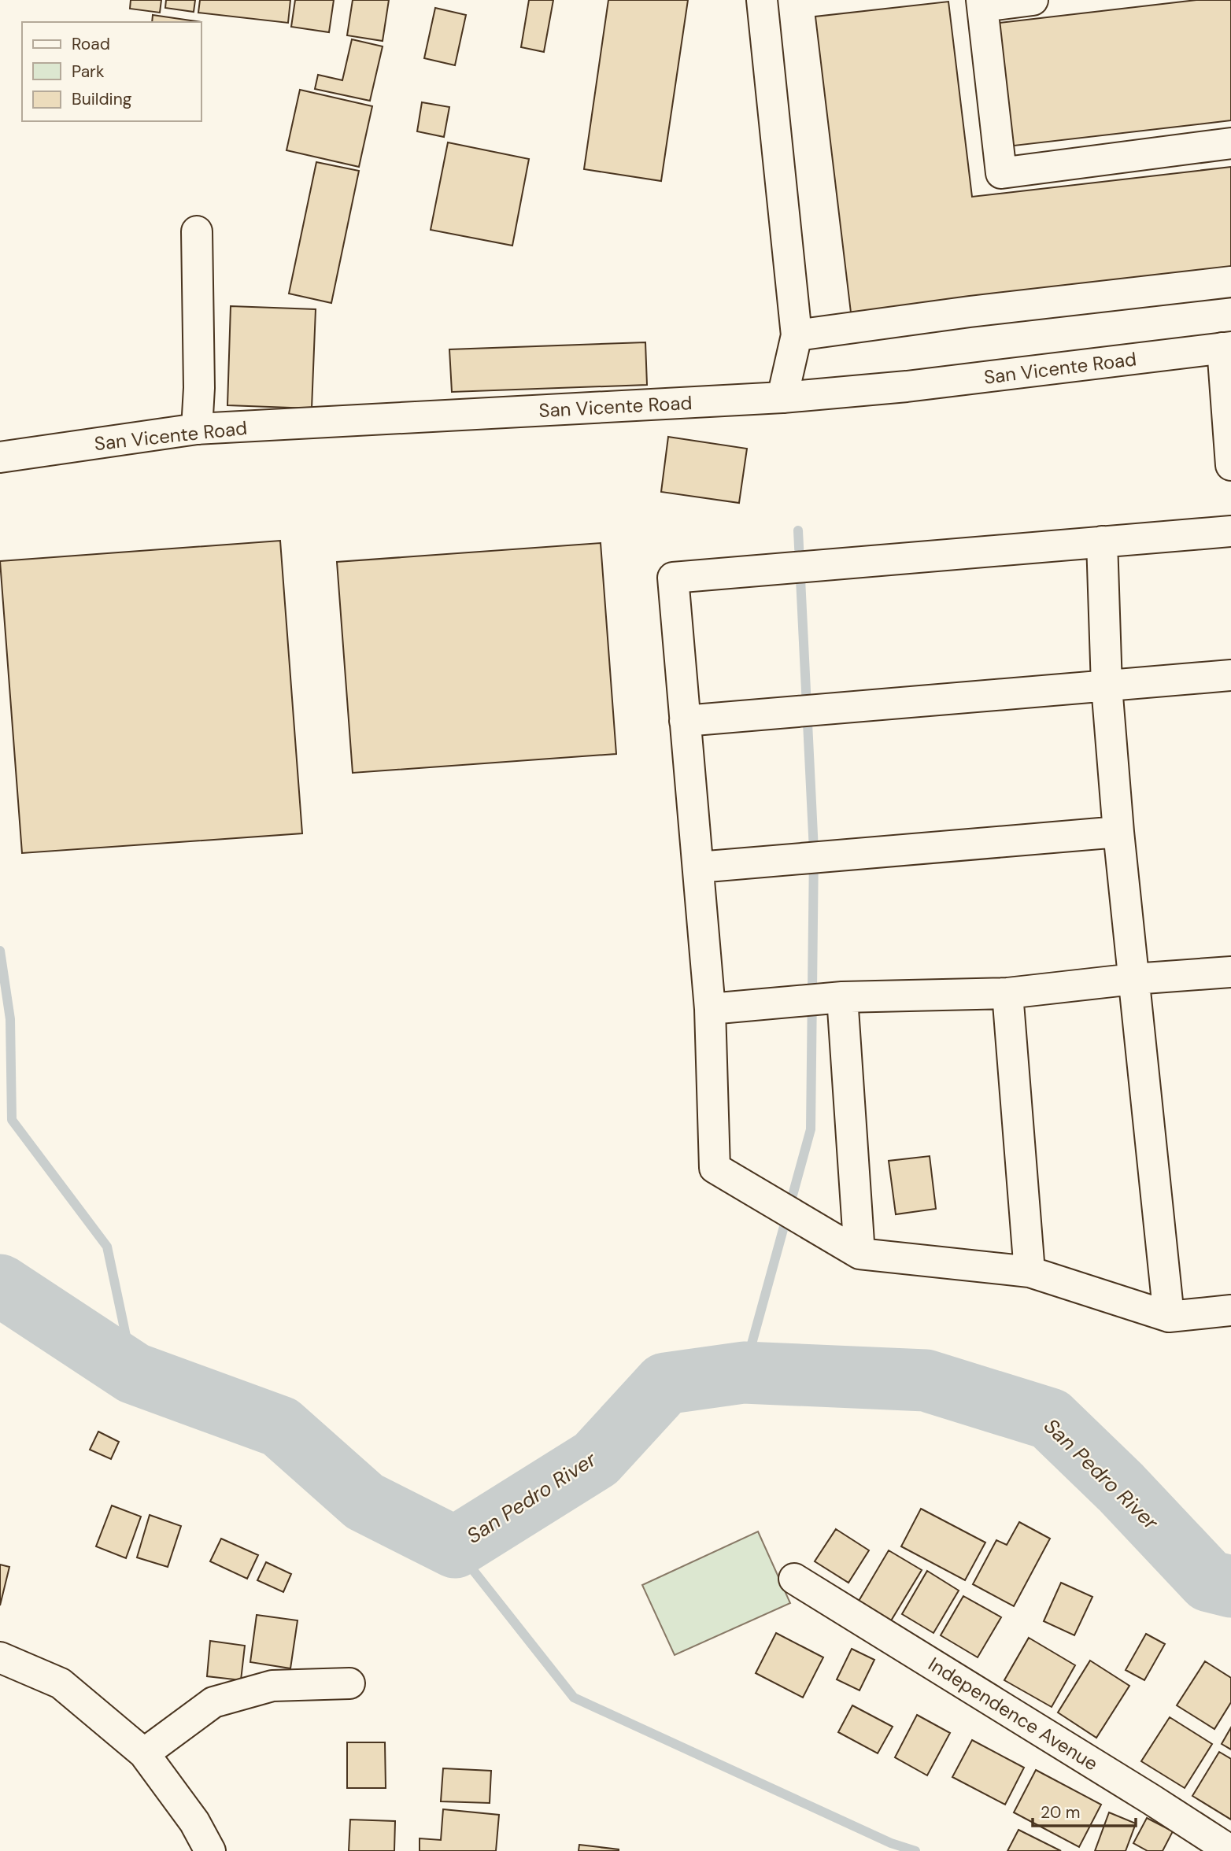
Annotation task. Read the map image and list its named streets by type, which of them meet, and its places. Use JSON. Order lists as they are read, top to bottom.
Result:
{
  "streets": {
    "street": ["San Vicente Road", "Independence Avenue"]
  },
  "water": ["San Pedro River"],
  "legend": ["Road", "Park", "Building"],
  "scale_bar": "20 m"
}
